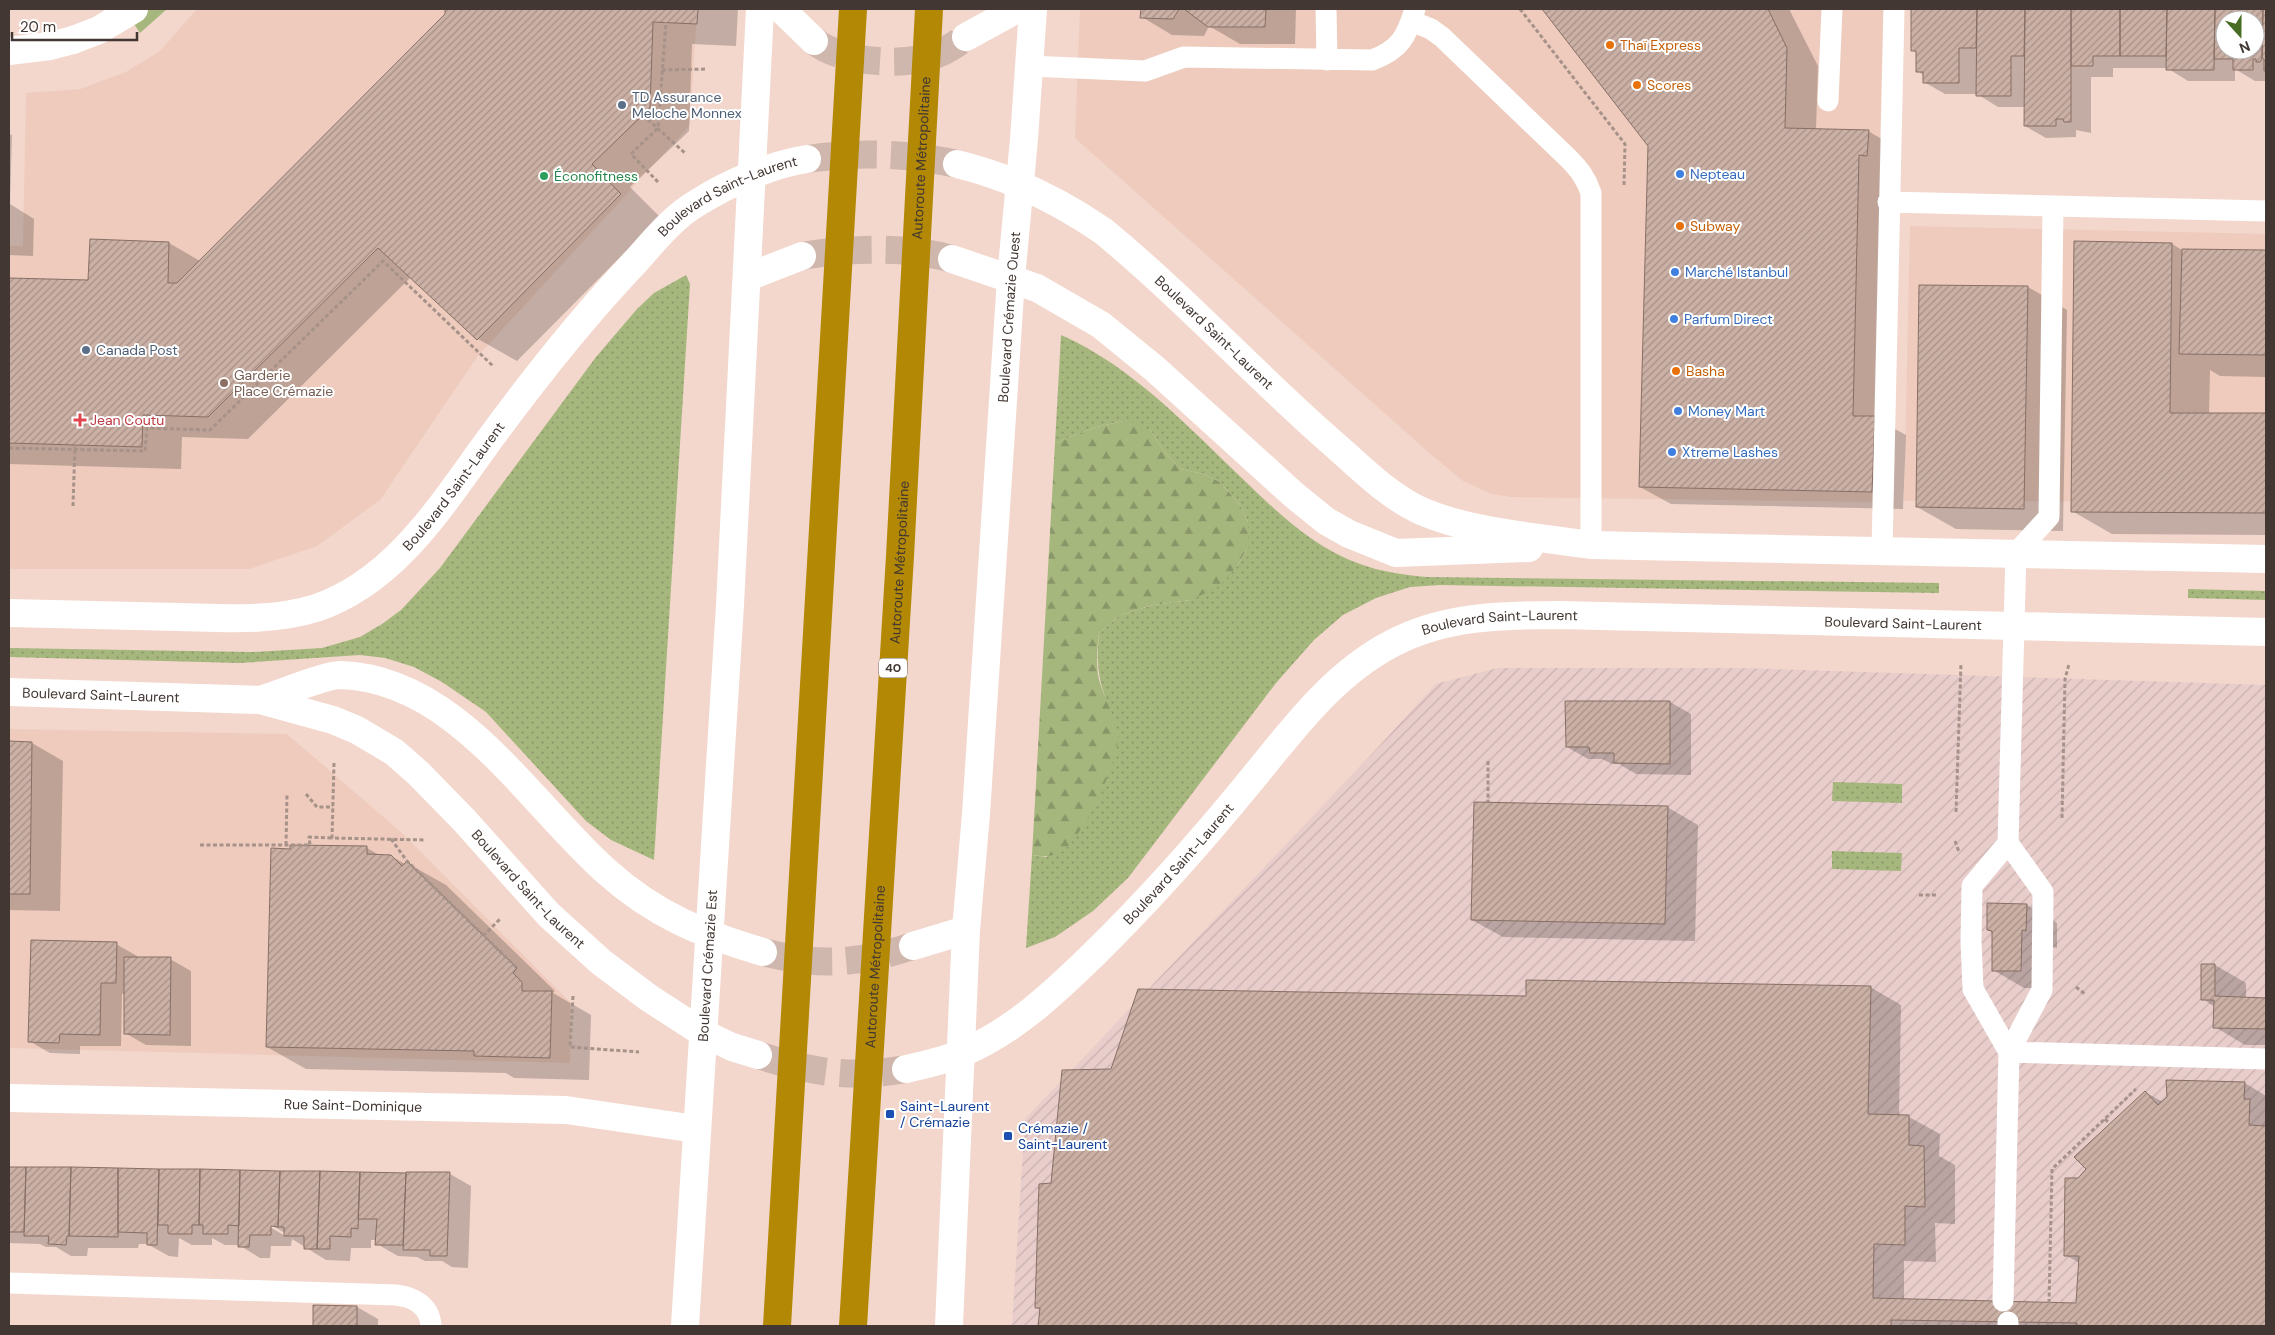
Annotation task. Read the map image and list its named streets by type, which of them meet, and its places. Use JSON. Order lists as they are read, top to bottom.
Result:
{
  "streets": {
    "highway": ["Autoroute Métropolitaine", "40"],
    "main road": [
      "Boulevard Saint-Laurent",
      "Boulevard Crémazie Ouest",
      "Boulevard Crémazie Est",
      "Rue Saint-Dominique"
    ]
  },
  "crossings": [
    ["Boulevard Saint-Laurent", "Boulevard Crémazie Ouest"],
    ["Boulevard Saint-Laurent", "Boulevard Crémazie Est"],
    ["Boulevard Crémazie Est", "Rue Saint-Dominique"]
  ],
  "places": {
    "other": [
      "Thaï Express",
      "Scores",
      "TD Assurance Meloche Monnex",
      "Nepteau",
      "Éconofitness",
      "Subway",
      "Marché Istanbul",
      "Parfum Direct",
      "Canada Post",
      "Basha",
      "Garderie Place Crémazie",
      "Money Mart",
      "Xtreme Lashes"
    ],
    "health": ["Jean Coutu"],
    "transit": ["Saint-Laurent / Crémazie", "Crémazie / Saint-Laurent"]
  },
  "scale_bar": "20 m",
  "north": "bottom"
}
